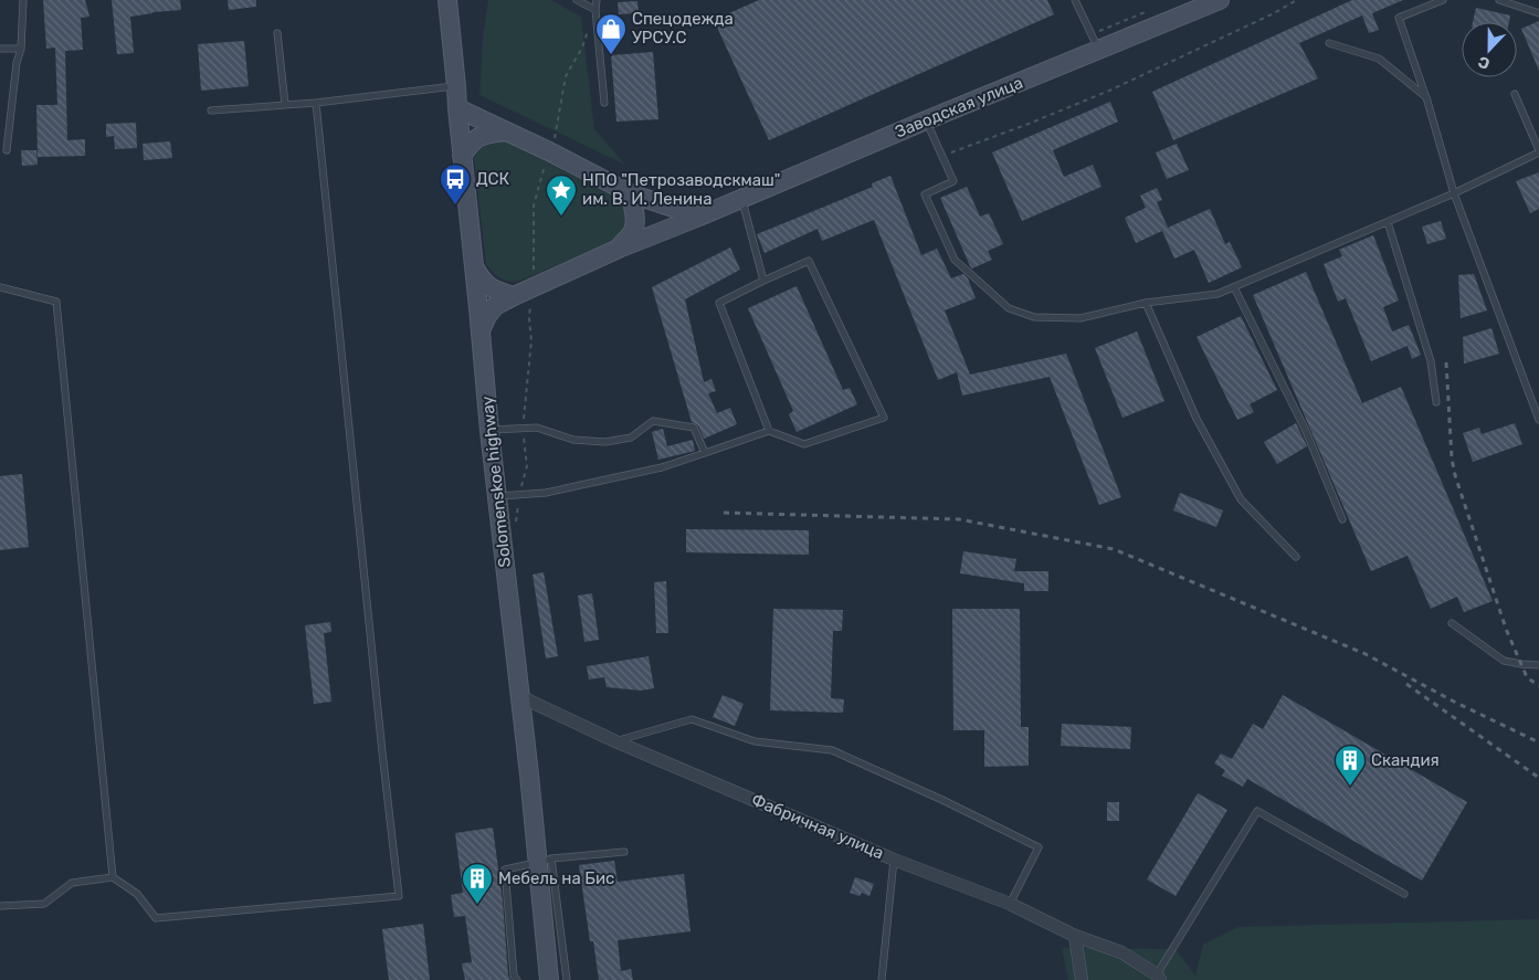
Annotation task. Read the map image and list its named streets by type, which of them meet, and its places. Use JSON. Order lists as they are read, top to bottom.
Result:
{
  "streets": {
    "main road": ["Заводская улица", "Solomenskoe highway"],
    "street": ["Фабричная улица"]
  },
  "crossings": [
    ["Заводская улица", "Solomenskoe highway"],
    ["Solomenskoe highway", "Фабричная улица"]
  ],
  "places": {
    "shop": ["Спецодежда УРСУ.С"],
    "bus stop": ["ДСК"],
    "place": ["НПО \"Петрозаводскмаш\" им. В. И. Ленина"],
    "building": ["Скандия", "Мебель на Бис"]
  },
  "north": "bottom"
}
